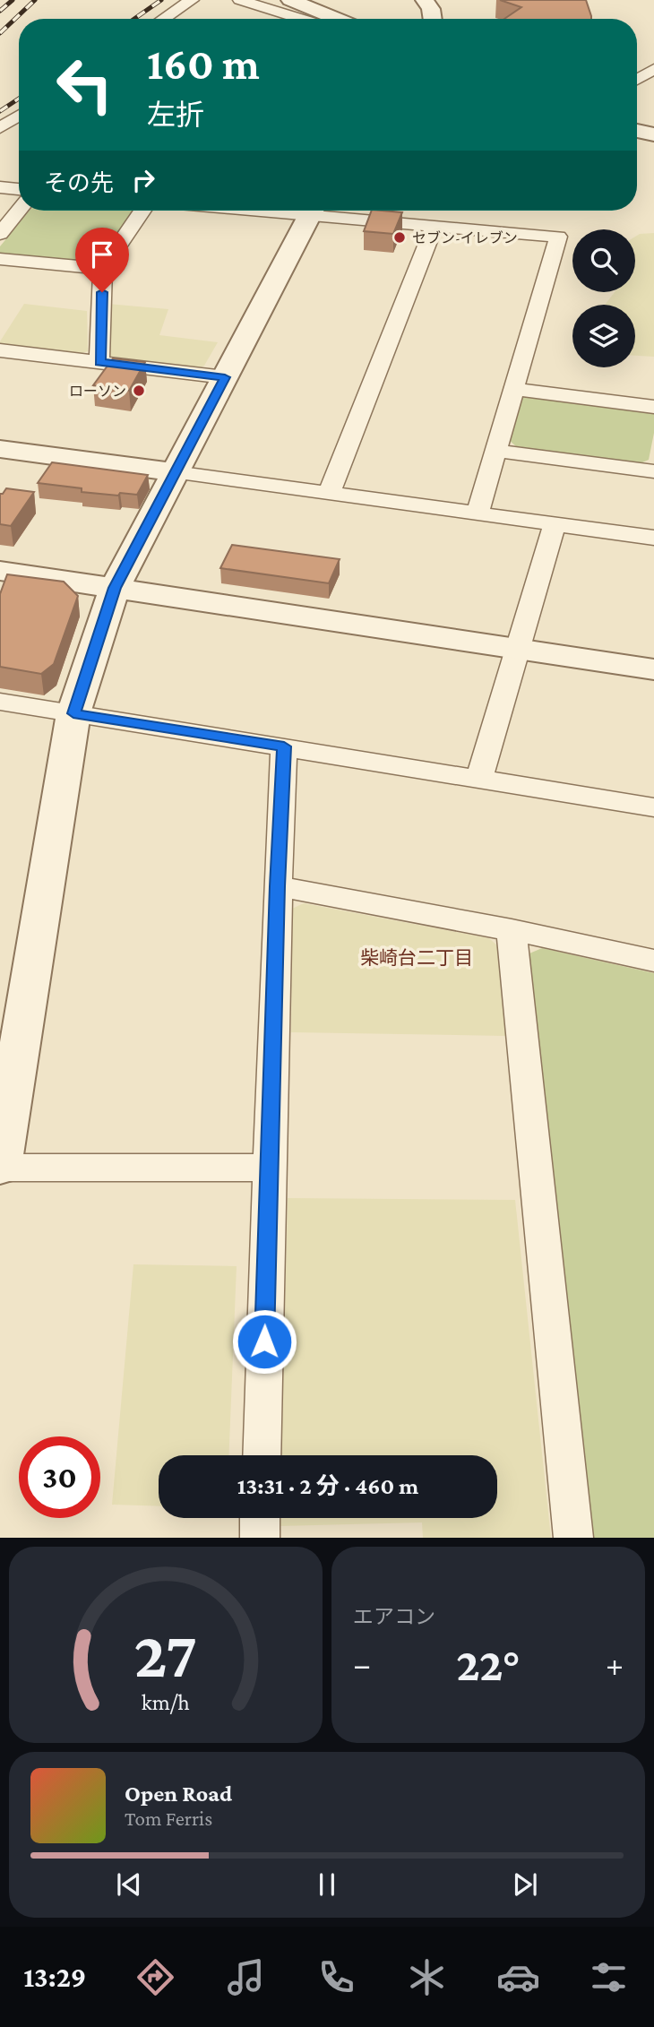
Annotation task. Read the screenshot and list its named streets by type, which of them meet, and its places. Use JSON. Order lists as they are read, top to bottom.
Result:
{
  "districts": ["柴崎台二丁目"],
  "places": ["セブン-イレブン", "ローソン"],
  "page": {
    "turn": ["160 m", "左折"],
    "then": "その先",
    "limit": "30",
    "trip": "13:31 · 2 分 · 460 m",
    "tile": "エアコン",
    "heat": ["−", "22°", "+"],
    "song": ["Open Road", "Tom Ferris"],
    "tabs": "13:29",
    "gauge": ["27", "km/h"]
  }
}
